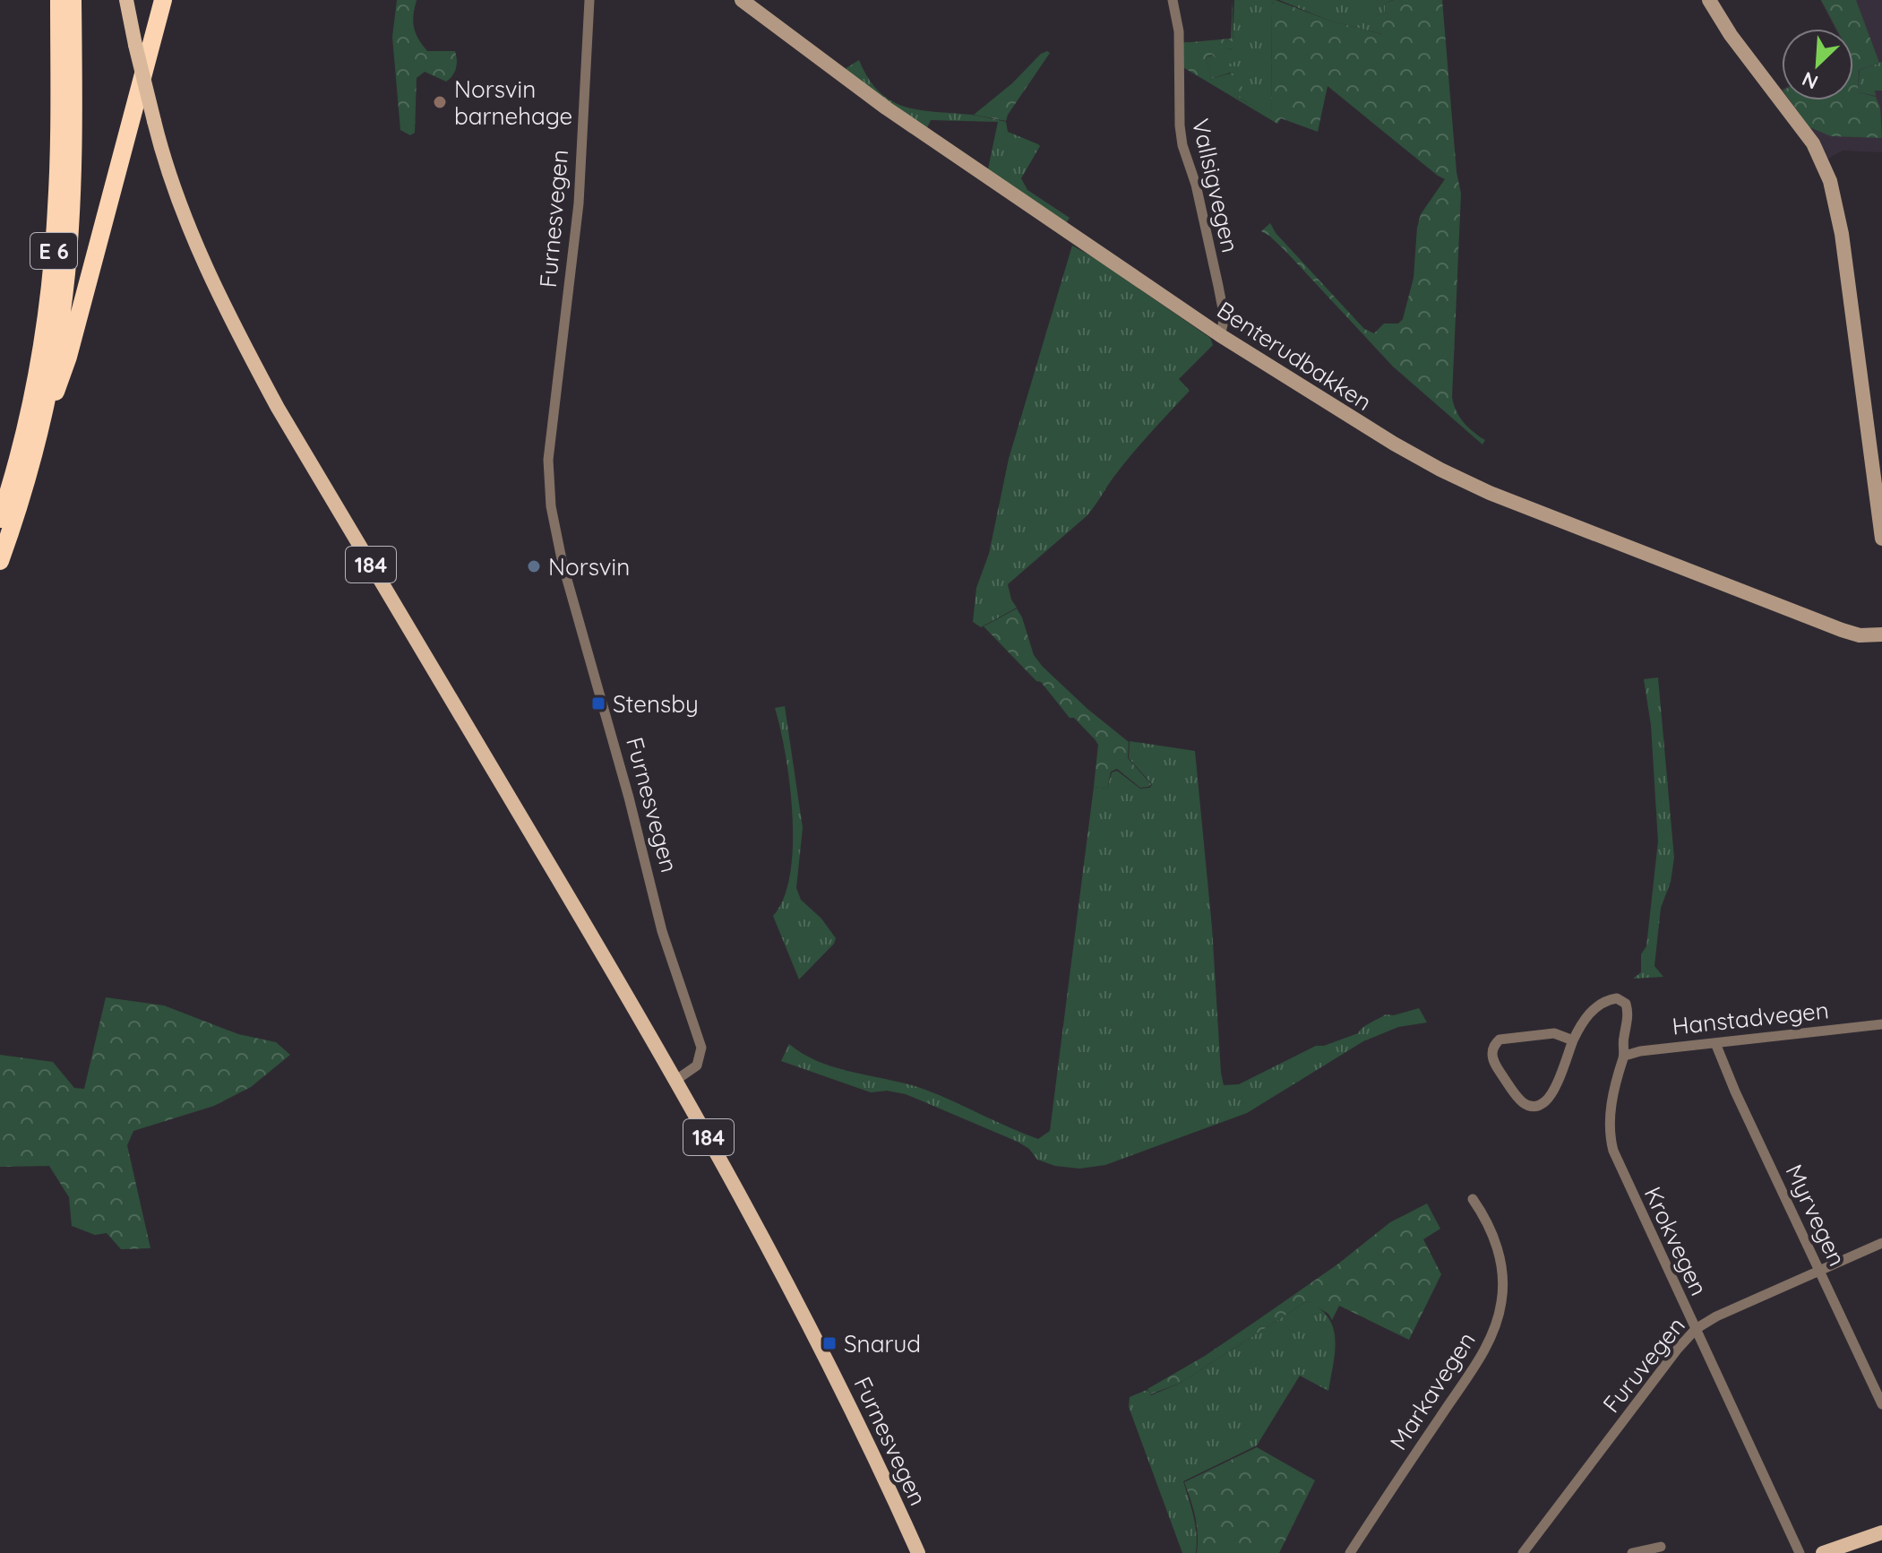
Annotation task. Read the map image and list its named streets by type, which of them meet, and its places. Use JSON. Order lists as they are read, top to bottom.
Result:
{
  "streets": {
    "highway": ["E 6"],
    "main road": ["Furnesvegen", "Benterudbakken", "184"],
    "street": [
      "Vallsigvegen",
      "Hanstadvegen",
      "Myrvegen",
      "Krokvegen",
      "Furuvegen",
      "Markavegen"
    ]
  },
  "crossings": [
    ["Vallsigvegen", "Benterudbakken"],
    ["Furnesvegen", "184"],
    ["Hanstadvegen", "Myrvegen"],
    ["Hanstadvegen", "Krokvegen"],
    ["Myrvegen", "Furuvegen"],
    ["Krokvegen", "Furuvegen"]
  ],
  "places": {
    "other": ["Norsvin barnehage", "Norsvin"],
    "transit": ["Stensby", "Snarud"]
  },
  "north": "bottom left"
}
